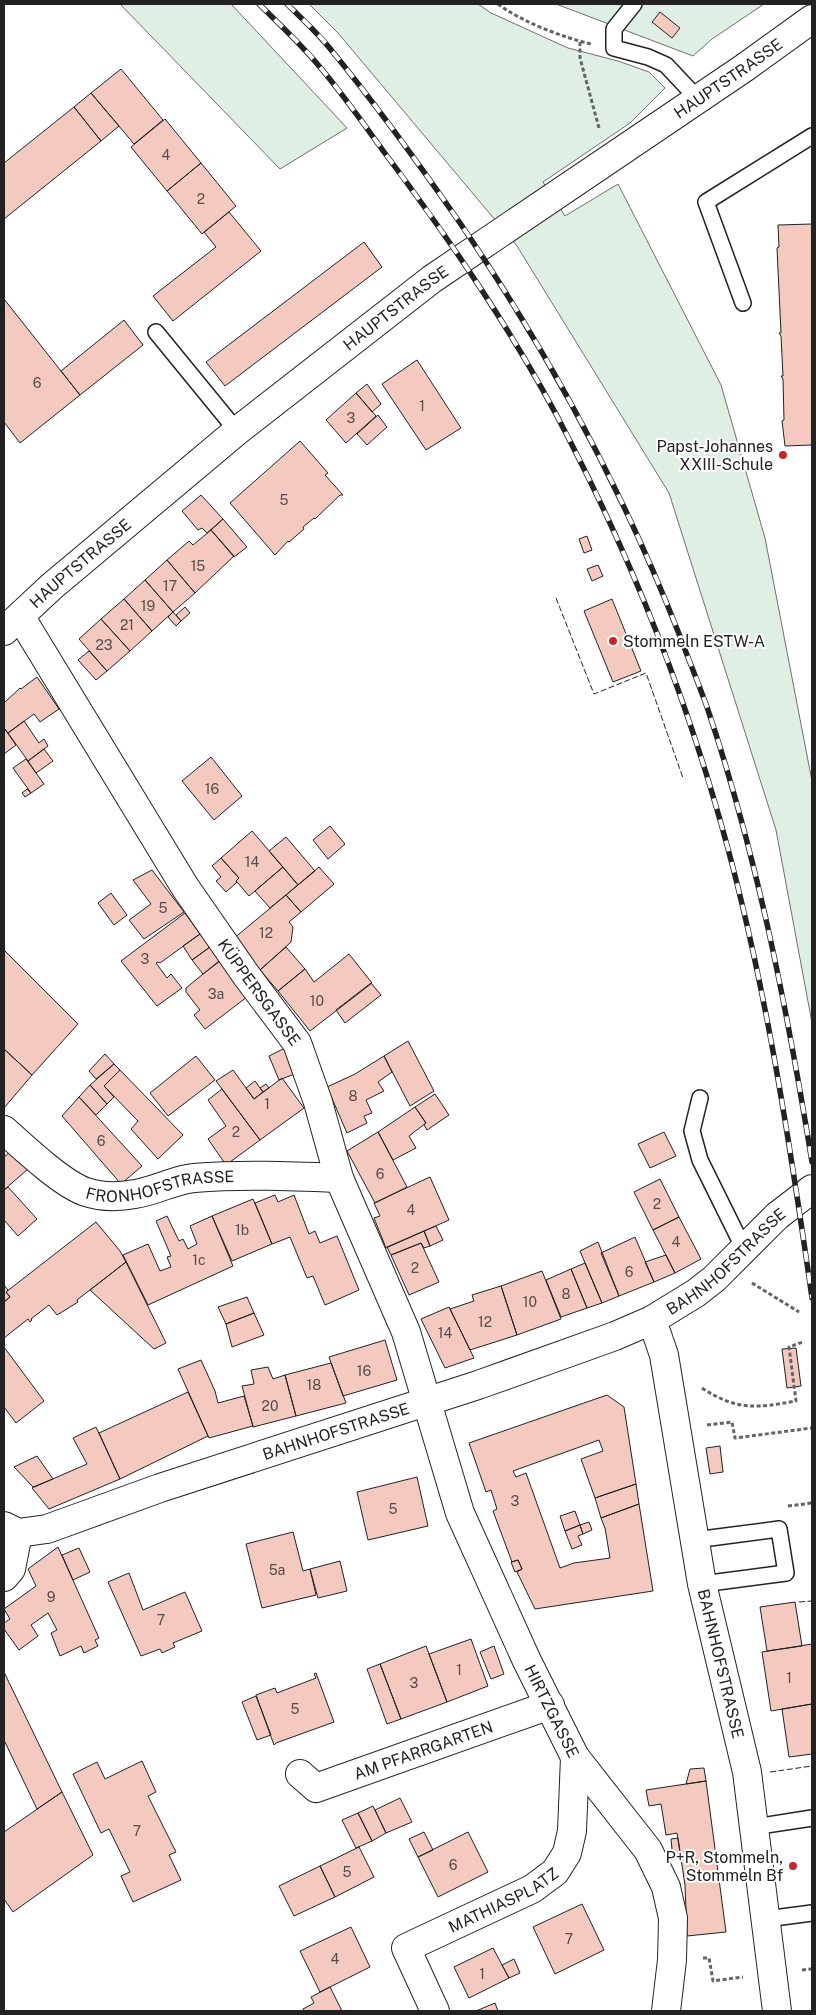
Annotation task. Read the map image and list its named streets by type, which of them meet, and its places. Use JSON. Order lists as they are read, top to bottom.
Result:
{
  "streets": {
    "street": [
      "HAUPTSTRASSE",
      "KÜPPERSGASSE",
      "FRONHOFSTRASSE",
      "BAHNHOFSTRASSE",
      "HIRTZGASSE",
      "AM PFARRGARTEN",
      "MATHIASPLATZ"
    ]
  },
  "crossings": [
    ["HAUPTSTRASSE", "KÜPPERSGASSE"],
    ["KÜPPERSGASSE", "FRONHOFSTRASSE"],
    ["KÜPPERSGASSE", "BAHNHOFSTRASSE"],
    ["KÜPPERSGASSE", "HIRTZGASSE"],
    ["BAHNHOFSTRASSE", "HIRTZGASSE"],
    ["HIRTZGASSE", "AM PFARRGARTEN"],
    ["HIRTZGASSE", "MATHIASPLATZ"]
  ],
  "places": ["Papst-Johannes XXIII-Schule", "Stommeln ESTW-A", "P+R, Stommeln, Stommeln Bf"],
  "house_numbers": [
    "4",
    "2",
    "6",
    "1",
    "3",
    "5",
    "15",
    "17",
    "19",
    "21",
    "23",
    "16",
    "14",
    "5",
    "12",
    "3",
    "3a",
    "10",
    "8",
    "1",
    "2",
    "6",
    "6",
    "2",
    "4",
    "1b",
    "4",
    "1c",
    "2",
    "6",
    "8",
    "10",
    "12",
    "14",
    "16",
    "18",
    "20",
    "3",
    "5",
    "5a",
    "9",
    "7",
    "1",
    "1",
    "3",
    "5",
    "7",
    "6",
    "5",
    "7",
    "4",
    "1"
  ]
}
